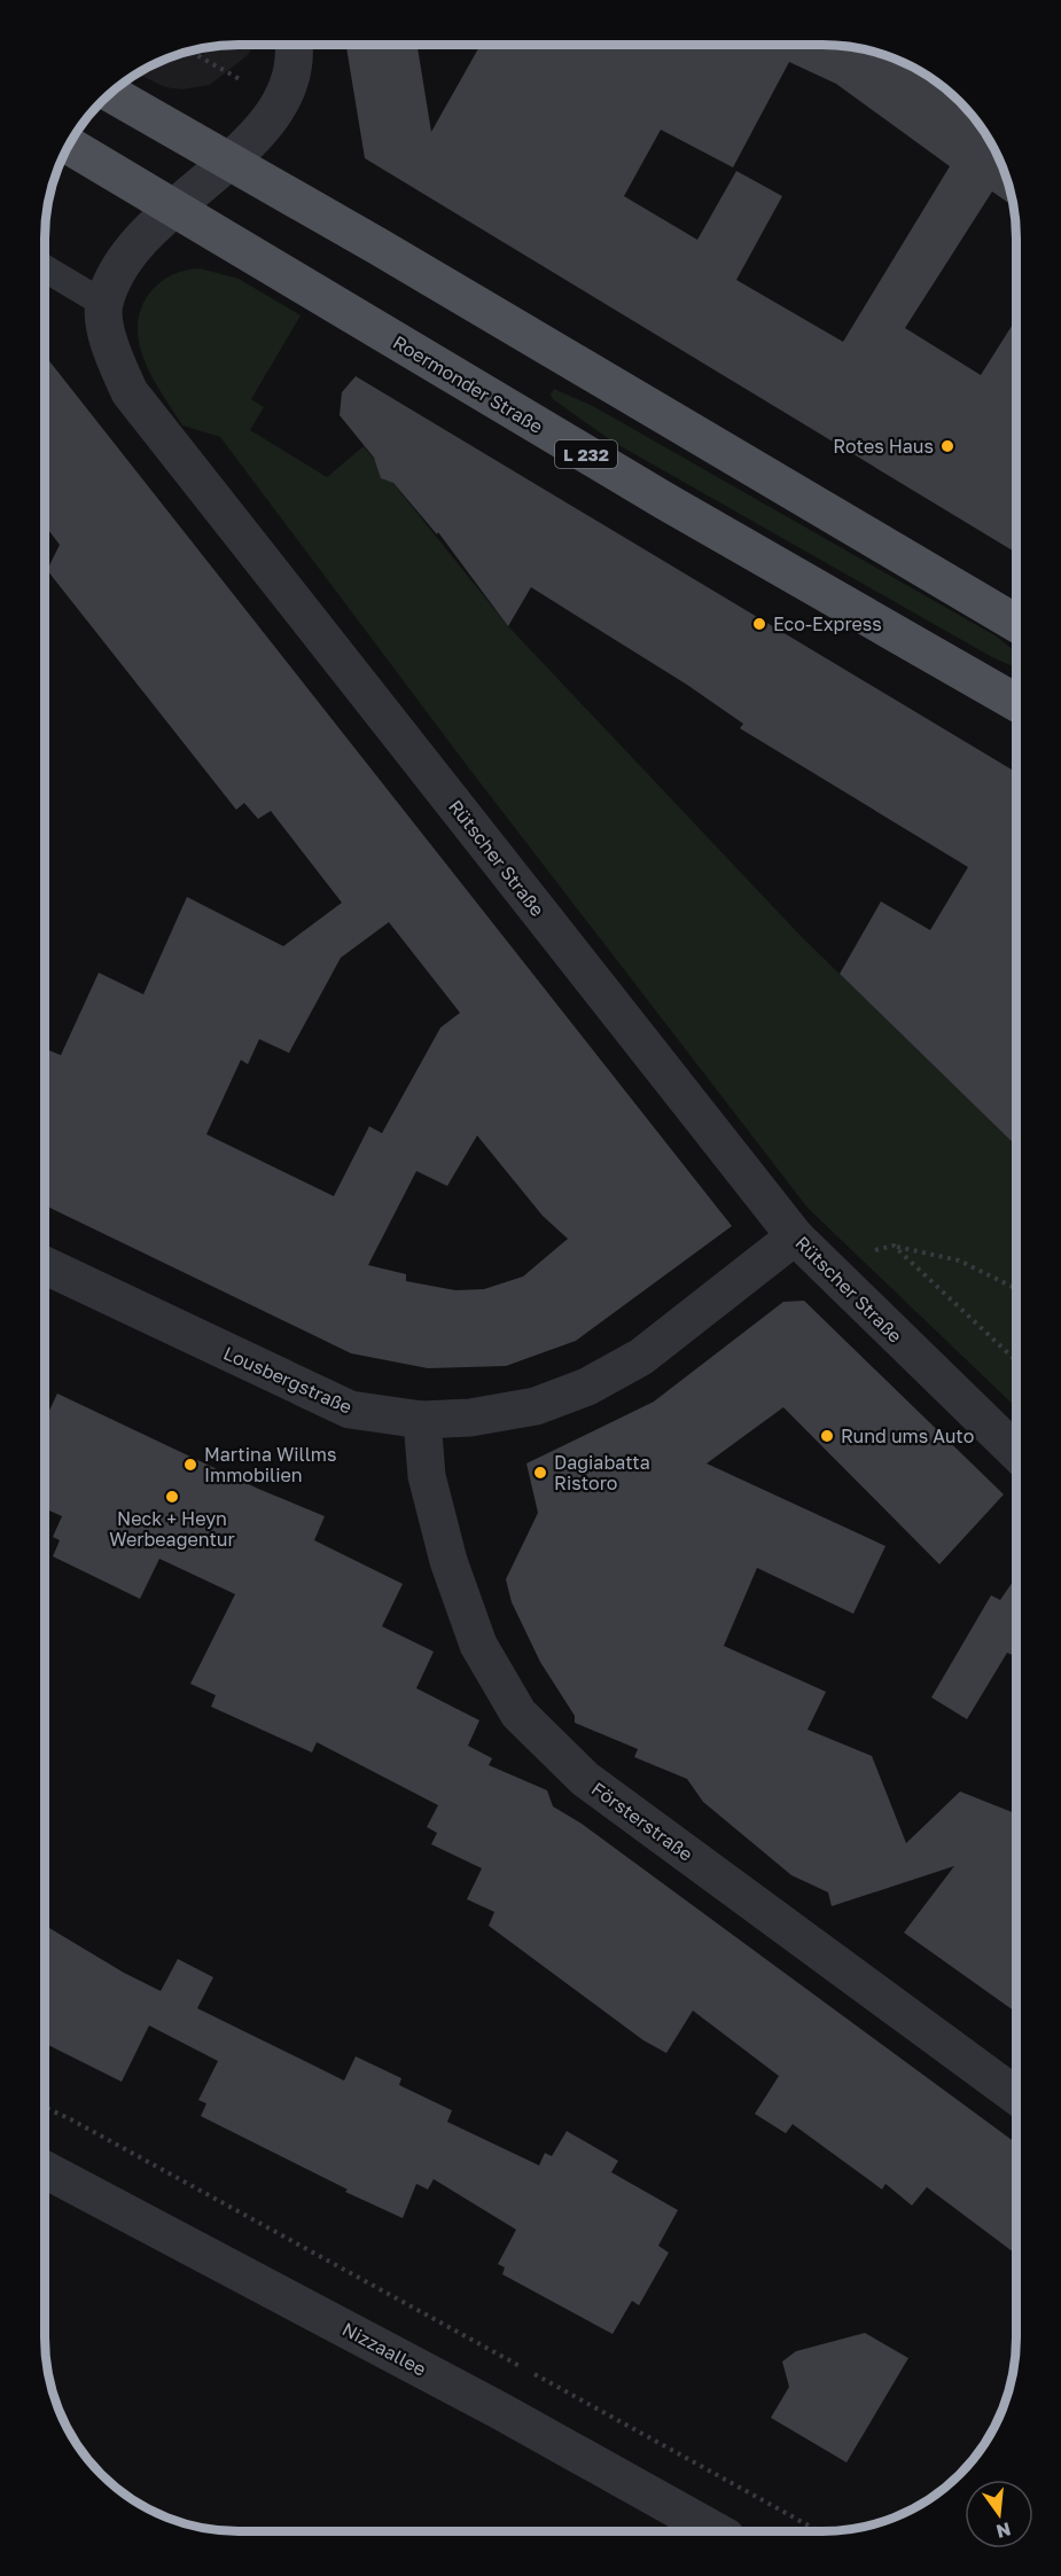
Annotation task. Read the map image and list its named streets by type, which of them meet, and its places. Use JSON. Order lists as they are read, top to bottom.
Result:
{
  "streets": {
    "main road": ["Roermonder Straße", "L 232"],
    "street": [
      "Rütscher Straße",
      "Lousbergstraße",
      "Försterstraße",
      "Nizzaallee"
    ]
  },
  "crossings": [
    ["Rütscher Straße", "Lousbergstraße"],
    ["Lousbergstraße", "Försterstraße"]
  ],
  "places": [
    "Rotes Haus",
    "Eco-Express",
    "Rund ums Auto",
    "Martina Willms Immobilien",
    "Dagiabatta Ristoro",
    "Neck + Heyn Werbeagentur"
  ],
  "north": "bottom"
}
